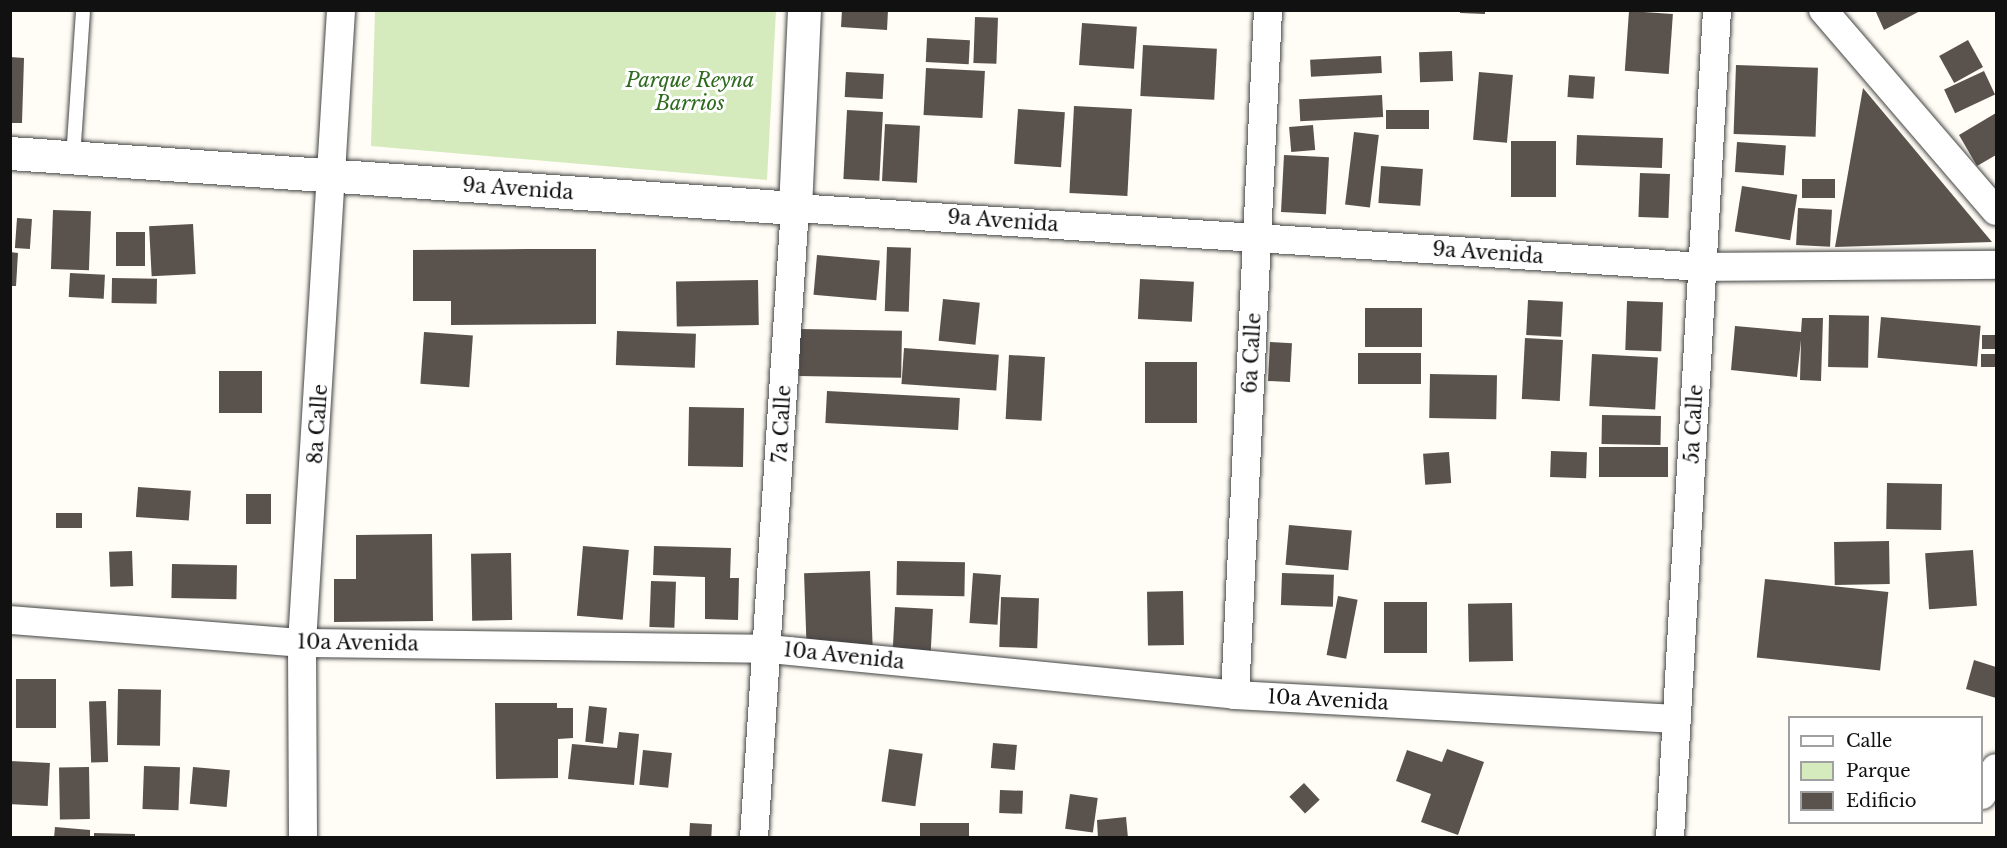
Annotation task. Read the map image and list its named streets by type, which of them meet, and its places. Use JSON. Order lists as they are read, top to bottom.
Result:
{
  "streets": {
    "street": [
      "9a Avenida",
      "6a Calle",
      "8a Calle",
      "7a Calle",
      "5a Calle",
      "10a Avenida"
    ]
  },
  "crossings": [
    ["9a Avenida", "6a Calle"],
    ["9a Avenida", "8a Calle"],
    ["9a Avenida", "7a Calle"],
    ["9a Avenida", "5a Calle"],
    ["6a Calle", "10a Avenida"],
    ["8a Calle", "10a Avenida"],
    ["7a Calle", "10a Avenida"],
    ["5a Calle", "10a Avenida"]
  ],
  "parks": ["Parque Reyna Barrios"],
  "legend": ["Calle", "Parque", "Edificio"]
}
